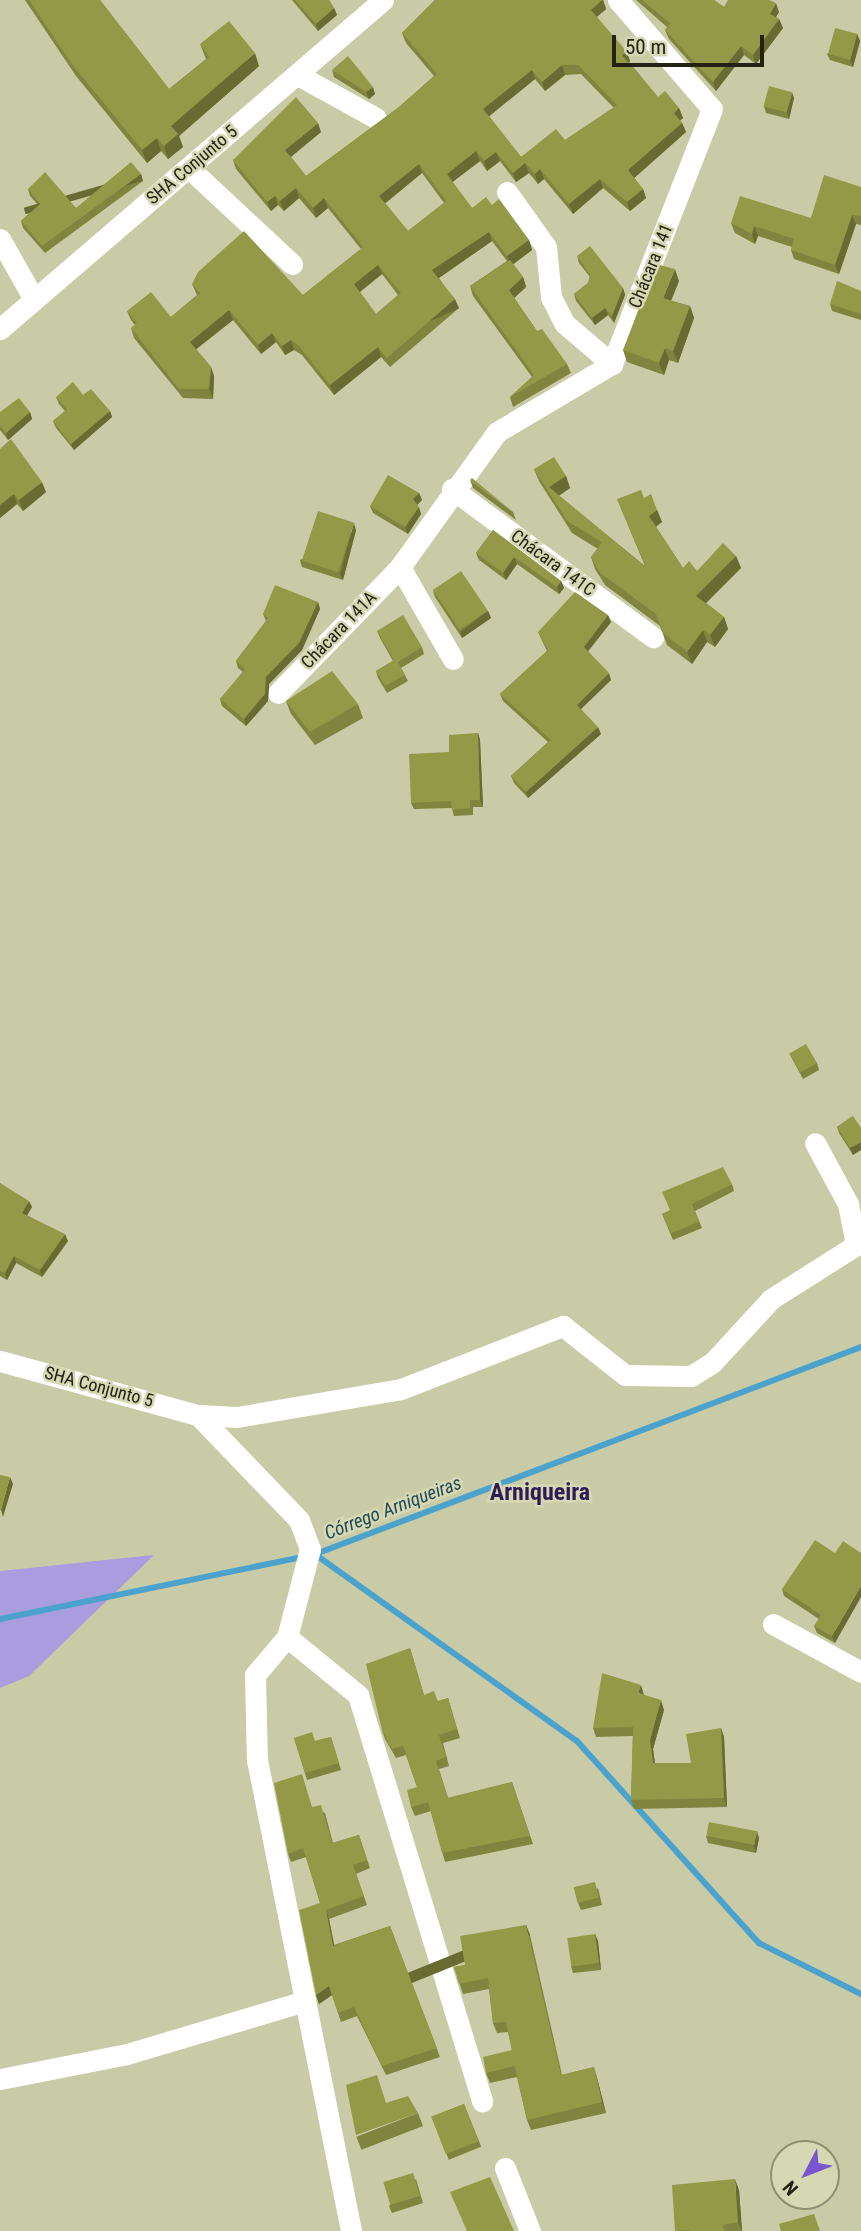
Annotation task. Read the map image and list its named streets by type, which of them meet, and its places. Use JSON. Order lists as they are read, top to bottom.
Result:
{
  "streets": {
    "street": [
      "SHA Conjunto 5",
      "Chácara 141",
      "Chácara 141C",
      "Chácara 141A"
    ]
  },
  "crossings": [
    ["Chácara 141C", "Chácara 141A"]
  ],
  "districts": ["Arniqueira"],
  "water": ["Córrego Arniqueiras"],
  "scale_bar": "50 m",
  "north": "bottom left"
}
